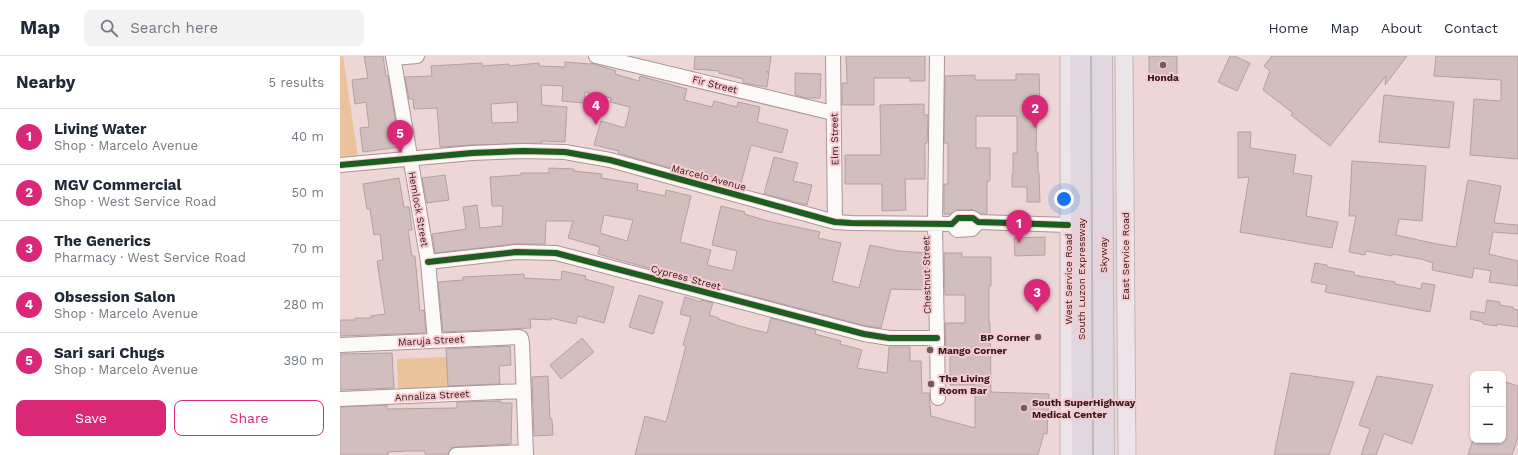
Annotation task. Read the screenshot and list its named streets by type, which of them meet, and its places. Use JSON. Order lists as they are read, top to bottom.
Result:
{
  "streets": {
    "highway": ["Skyway", "South Luzon Expressway"],
    "main road": ["East Service Road", "West Service Road"],
    "street": [
      "Fir Street",
      "Elm Street",
      "Marcelo Avenue",
      "Hemlock Street",
      "Chestnut Street",
      "Cypress Street",
      "Maruja Street",
      "Annaliza Street"
    ]
  },
  "crossings": [
    ["Fir Street", "Elm Street"],
    ["Elm Street", "Marcelo Avenue"],
    ["Marcelo Avenue", "Hemlock Street"],
    ["Marcelo Avenue", "Chestnut Street"],
    ["Marcelo Avenue", "West Service Road"],
    ["Hemlock Street", "Cypress Street"],
    ["Hemlock Street", "Maruja Street"],
    ["Chestnut Street", "Cypress Street"],
    ["Maruja Street", "Annaliza Street"]
  ],
  "places": [
    "Honda",
    "BP Corner",
    "Mango Corner",
    "The Living Room Bar",
    "South SuperHighway Medical Center"
  ],
  "page": {
    "header": "Map",
    "search": "Search here",
    "nav": [
      "Home",
      "Map",
      "About",
      "Contact"
    ],
    "heading": ["Nearby", "5 results"],
    "pins": [
      "4",
      "2",
      "5",
      "1",
      "3"
    ],
    "list": [
      {
        "mark": "1",
        "name": "Living Water",
        "note": "Shop · Marcelo Avenue",
        "value": "40 m"
      },
      {
        "mark": "2",
        "name": "MGV Commercial",
        "note": "Shop · West Service Road",
        "value": "50 m"
      },
      {
        "mark": "3",
        "name": "The Generics",
        "note": "Pharmacy · West Service Road",
        "value": "70 m"
      },
      {
        "mark": "4",
        "name": "Obsession Salon",
        "note": "Shop · Marcelo Avenue",
        "value": "280 m"
      },
      {
        "mark": "5",
        "name": "Sari sari Chugs",
        "note": "Shop · Marcelo Avenue",
        "value": "390 m"
      }
    ],
    "map_buttons": ["+", "−"],
    "buttons": ["Save", "Share"]
  }
}
